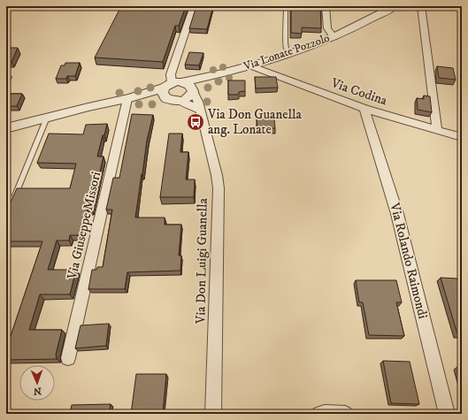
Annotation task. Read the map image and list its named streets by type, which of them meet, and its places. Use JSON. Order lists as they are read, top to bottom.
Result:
{
  "streets": {
    "street": [
      "Via Lonate Pozzolo",
      "Via Codina",
      "Via Giuseppe Missori",
      "Via Don Luigi Guanella",
      "Via Rolando Raimondi"
    ]
  },
  "crossings": [
    ["Via Lonate Pozzolo", "Via Codina"],
    ["Via Codina", "Via Rolando Raimondi"]
  ],
  "places": {
    "bus stop": ["Via Don Guanella ang. Lonate"]
  },
  "north": "bottom"
}
